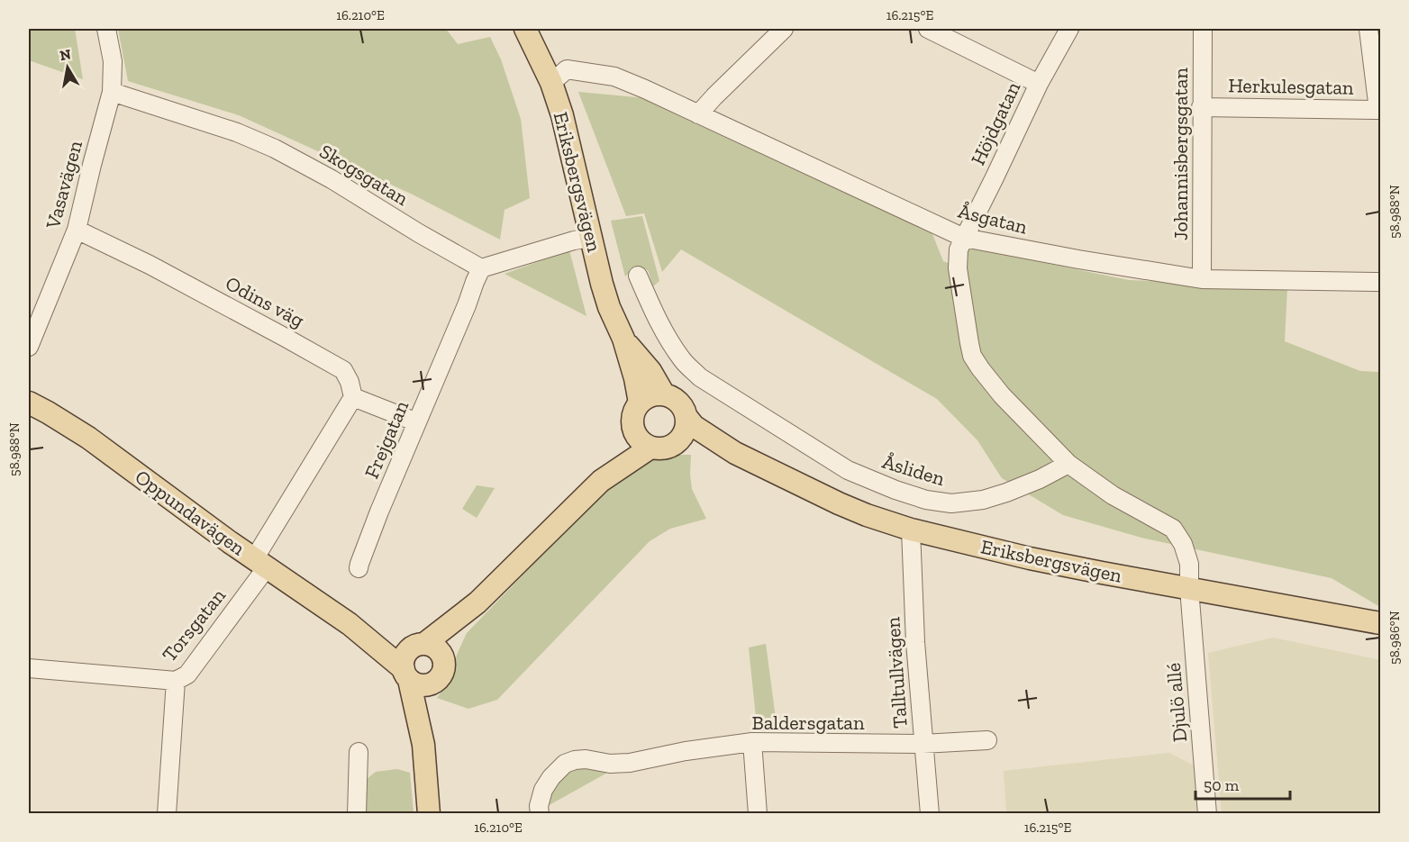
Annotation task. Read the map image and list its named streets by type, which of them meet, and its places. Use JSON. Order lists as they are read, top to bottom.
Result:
{
  "streets": {
    "main road": ["Eriksbergsvägen", "Oppundavägen"],
    "street": [
      "Herkulesgatan",
      "Höjdgatan",
      "Johannisbergsgatan",
      "Skogsgatan",
      "Vasavägen",
      "Åsgatan",
      "Odins väg",
      "Frejgatan",
      "Åsliden",
      "Torsgatan",
      "Talltullvägen",
      "Djulö allé",
      "Baldersgatan"
    ]
  },
  "crossings": [
    ["Herkulesgatan", "Johannisbergsgatan"],
    ["Höjdgatan", "Åsgatan"],
    ["Höjdgatan", "Åsliden"],
    ["Johannisbergsgatan", "Åsgatan"],
    ["Skogsgatan", "Vasavägen"],
    ["Skogsgatan", "Frejgatan"],
    ["Eriksbergsvägen", "Åsgatan"],
    ["Eriksbergsvägen", "Talltullvägen"],
    ["Eriksbergsvägen", "Djulö allé"],
    ["Vasavägen", "Odins väg"],
    ["Odins väg", "Torsgatan"],
    ["Oppundavägen", "Torsgatan"],
    ["Talltullvägen", "Baldersgatan"]
  ],
  "scale_bar": "50 m",
  "north": "top",
  "coordinates": [
    "16.210°E",
    "16.215°E",
    "58.988°N",
    "58.986°N"
  ]
}
